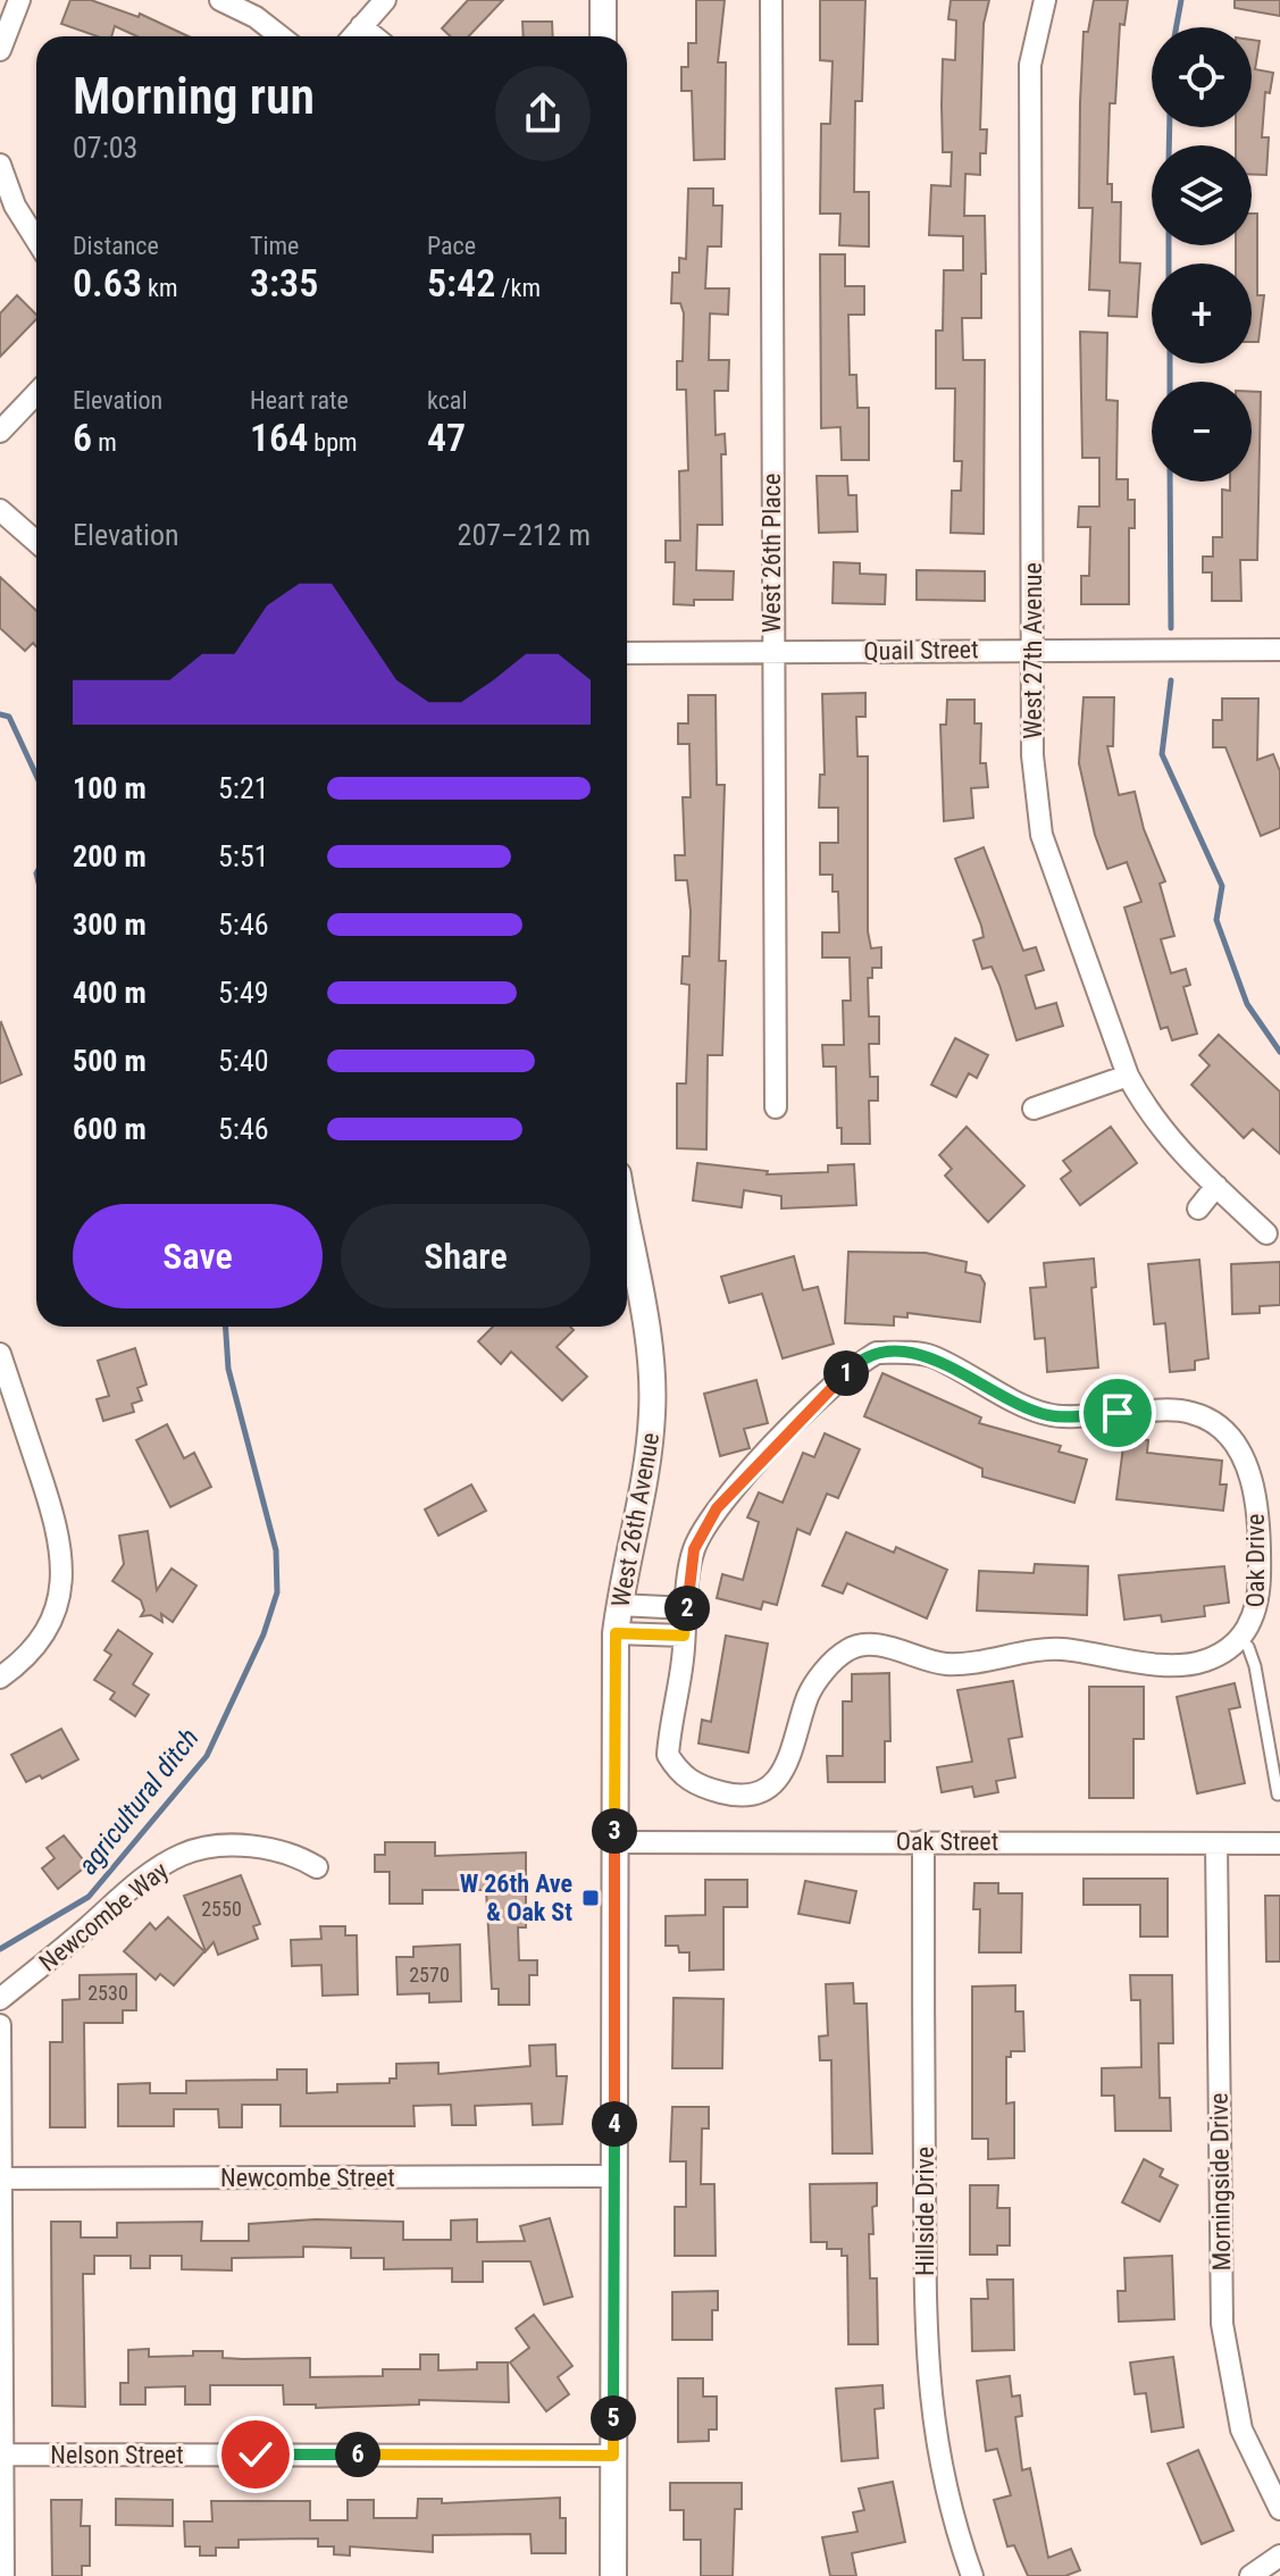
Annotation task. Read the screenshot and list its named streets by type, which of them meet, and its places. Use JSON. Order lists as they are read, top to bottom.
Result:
{
  "streets": {
    "street": [
      "West 26th Place",
      "Quail Street",
      "West 27th Avenue",
      "West 26th Avenue",
      "Oak Drive",
      "Oak Street",
      "Newcombe Way",
      "Newcombe Street",
      "Morningside Drive",
      "Hillside Drive",
      "Nelson Street"
    ]
  },
  "crossings": [
    ["West 26th Place", "Quail Street"],
    ["Quail Street", "West 27th Avenue"],
    ["West 26th Avenue", "Oak Street"],
    ["West 26th Avenue", "Newcombe Street"],
    ["West 26th Avenue", "Nelson Street"],
    ["Oak Street", "Morningside Drive"],
    ["Oak Street", "Hillside Drive"]
  ],
  "water": ["agricultural ditch"],
  "places": {
    "transit": ["W 26th Ave & Oak St"]
  },
  "house_numbers": ["2550", "2570", "2530"],
  "page": {
    "map_buttons": ["+", "−"],
    "heading": ["Morning run", "07:03"],
    "stats": [
      ["Distance", "0.63 km"],
      ["Time", "3:35"],
      ["Pace", "5:42 /km"],
      ["Elevation", "6 m"],
      ["Heart rate", "164 bpm"],
      ["kcal", "47"]
    ],
    "chart": ["Elevation", "207–212 m"],
    "list": [
      {
        "name": "100 m",
        "note": "5:21"
      },
      {
        "name": "200 m",
        "note": "5:51"
      },
      {
        "name": "300 m",
        "note": "5:46"
      },
      {
        "name": "400 m",
        "note": "5:49"
      },
      {
        "name": "500 m",
        "note": "5:40"
      },
      {
        "name": "600 m",
        "note": "5:46"
      }
    ],
    "buttons": ["Save", "Share"],
    "pins": [
      "1",
      "2",
      "3",
      "4",
      "5",
      "6"
    ]
  }
}
